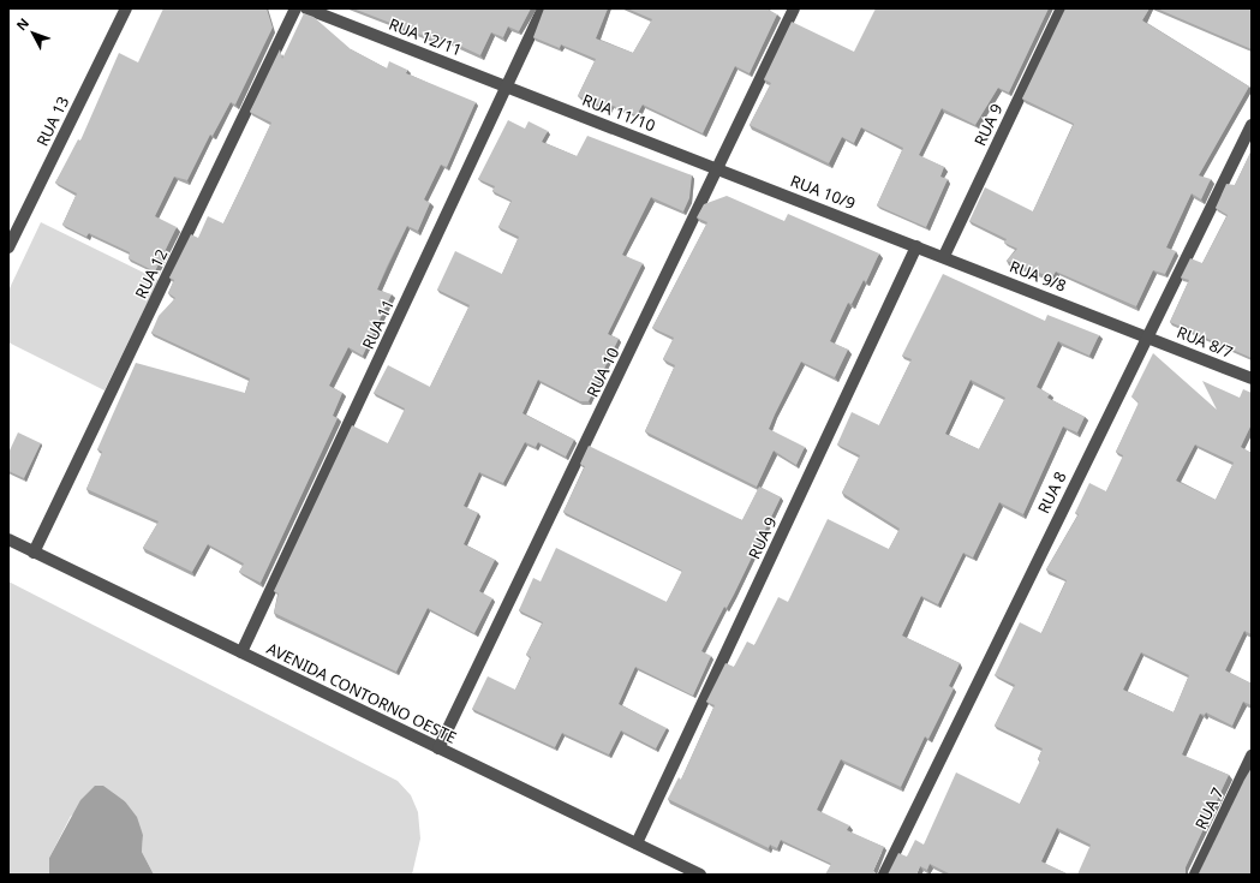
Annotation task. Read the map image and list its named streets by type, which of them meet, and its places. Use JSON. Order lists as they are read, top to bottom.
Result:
{
  "streets": {
    "street": [
      "RUA 12/11",
      "RUA 11/10",
      "RUA 13",
      "RUA 9",
      "RUA 10/9",
      "RUA 12",
      "RUA 9/8",
      "RUA 11",
      "RUA 8/7",
      "RUA 10",
      "RUA 8",
      "AVENIDA CONTORNO OESTE",
      "RUA 7"
    ]
  },
  "crossings": [
    ["RUA 12/11", "RUA 11/10"],
    ["RUA 12/11", "RUA 11"],
    ["RUA 11/10", "RUA 10/9"],
    ["RUA 11/10", "RUA 11"],
    ["RUA 11/10", "RUA 10"],
    ["RUA 9", "RUA 10/9"],
    ["RUA 9", "RUA 9/8"],
    ["RUA 9", "AVENIDA CONTORNO OESTE"],
    ["RUA 10/9", "RUA 9/8"],
    ["RUA 10/9", "RUA 10"],
    ["RUA 12", "AVENIDA CONTORNO OESTE"],
    ["RUA 9/8", "RUA 8/7"],
    ["RUA 9/8", "RUA 8"],
    ["RUA 11", "AVENIDA CONTORNO OESTE"],
    ["RUA 8/7", "RUA 8"],
    ["RUA 10", "AVENIDA CONTORNO OESTE"]
  ],
  "north": "top left"
}
